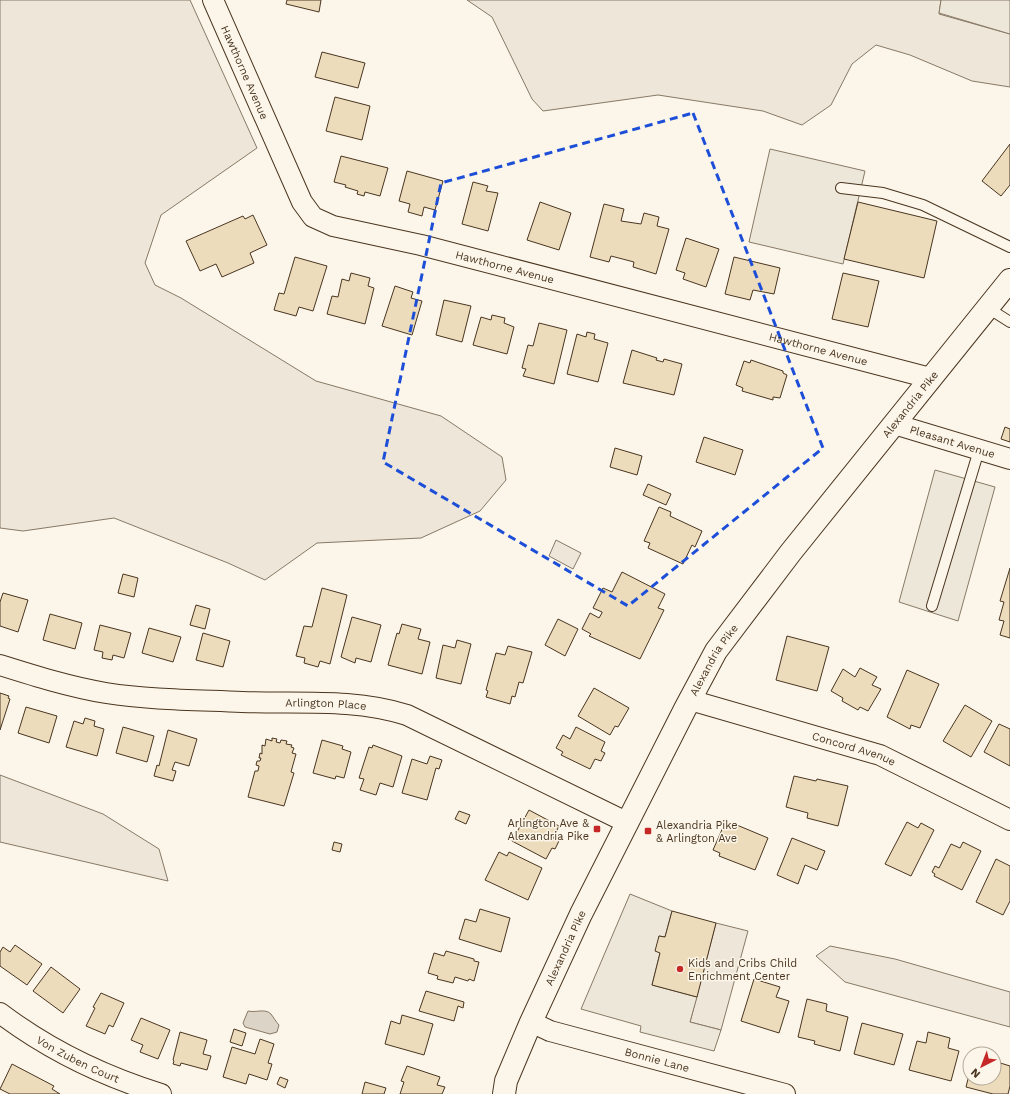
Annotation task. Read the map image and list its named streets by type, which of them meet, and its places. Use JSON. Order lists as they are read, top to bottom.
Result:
{
  "streets": {
    "main road": ["Alexandria Pike"],
    "street": [
      "Hawthorne Avenue",
      "Pleasant Avenue",
      "Arlington Place",
      "Concord Avenue",
      "Von Zuben Court",
      "Bonnie Lane"
    ]
  },
  "crossings": [
    ["Hawthorne Avenue", "Alexandria Pike"],
    ["Alexandria Pike", "Pleasant Avenue"],
    ["Alexandria Pike", "Arlington Place"],
    ["Alexandria Pike", "Concord Avenue"],
    ["Alexandria Pike", "Bonnie Lane"]
  ],
  "places": {
    "transit": ["Arlington Ave & Alexandria Pike", "Alexandria Pike & Arlington Ave"],
    "other": ["Kids and Cribs Child Enrichment Center"]
  },
  "north": "bottom left"
}
